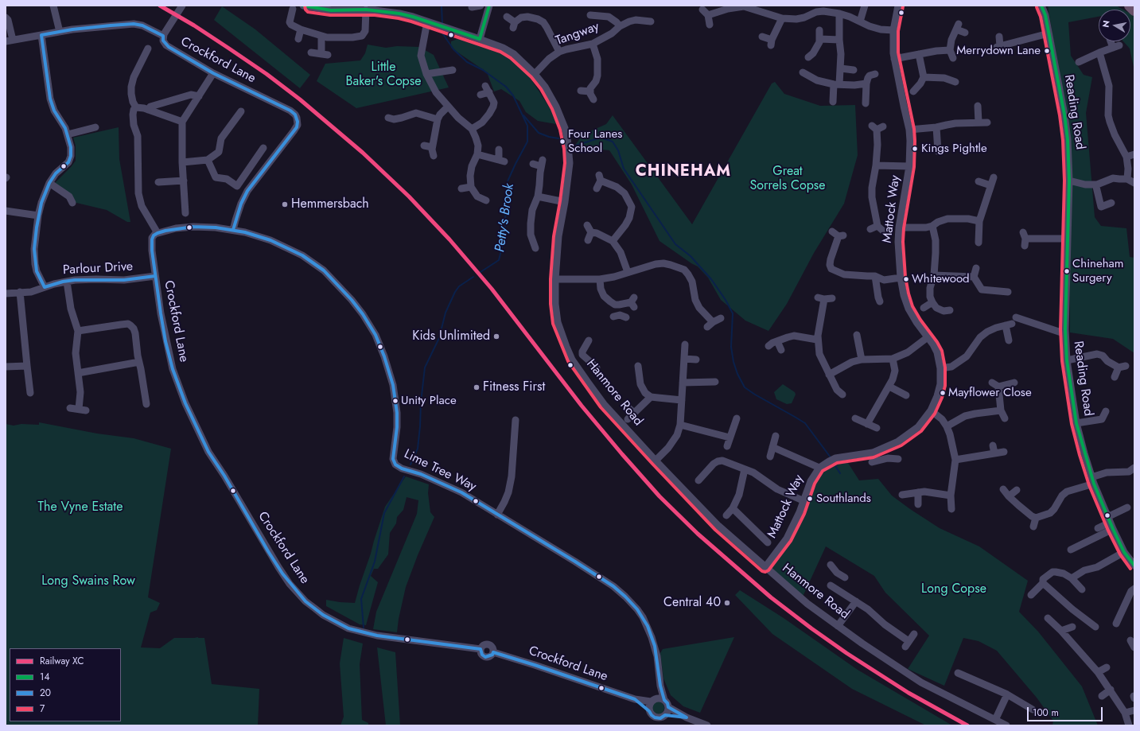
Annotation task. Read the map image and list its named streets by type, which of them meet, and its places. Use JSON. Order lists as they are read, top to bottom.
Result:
{
  "streets": {
    "street": [
      "Tangway",
      "Crockford Lane",
      "Reading Road",
      "Mattock Way",
      "Parlour Drive",
      "Hanmore Road",
      "Lime Tree Way"
    ]
  },
  "crossings": [
    ["Tangway", "Hanmore Road"],
    ["Crockford Lane", "Parlour Drive"],
    ["Crockford Lane", "Lime Tree Way"],
    ["Mattock Way", "Hanmore Road"]
  ],
  "districts": ["CHINEHAM"],
  "water": ["Petty's Brook"],
  "parks": [
    "Little Baker's Copse",
    "Great Sorrels Copse",
    "The Vyne Estate",
    "Long Swains Row",
    "Long Copse"
  ],
  "places": [
    "Merrydown Lane",
    "Four Lanes School",
    "Kings Pightle",
    "Hemmersbach",
    "Chineham Surgery",
    "Whitewood",
    "Kids Unlimited",
    "Fitness First",
    "Mayflower Close",
    "Unity Place",
    "Southlands",
    "Central 40"
  ],
  "lines": [
    "rail line XC",
    "transit line 14",
    "transit line 7",
    "transit line 20"
  ],
  "legend": [
    "Railway XC",
    "14",
    "20",
    "7"
  ],
  "scale_bar": "100 m",
  "north": "left"
}
